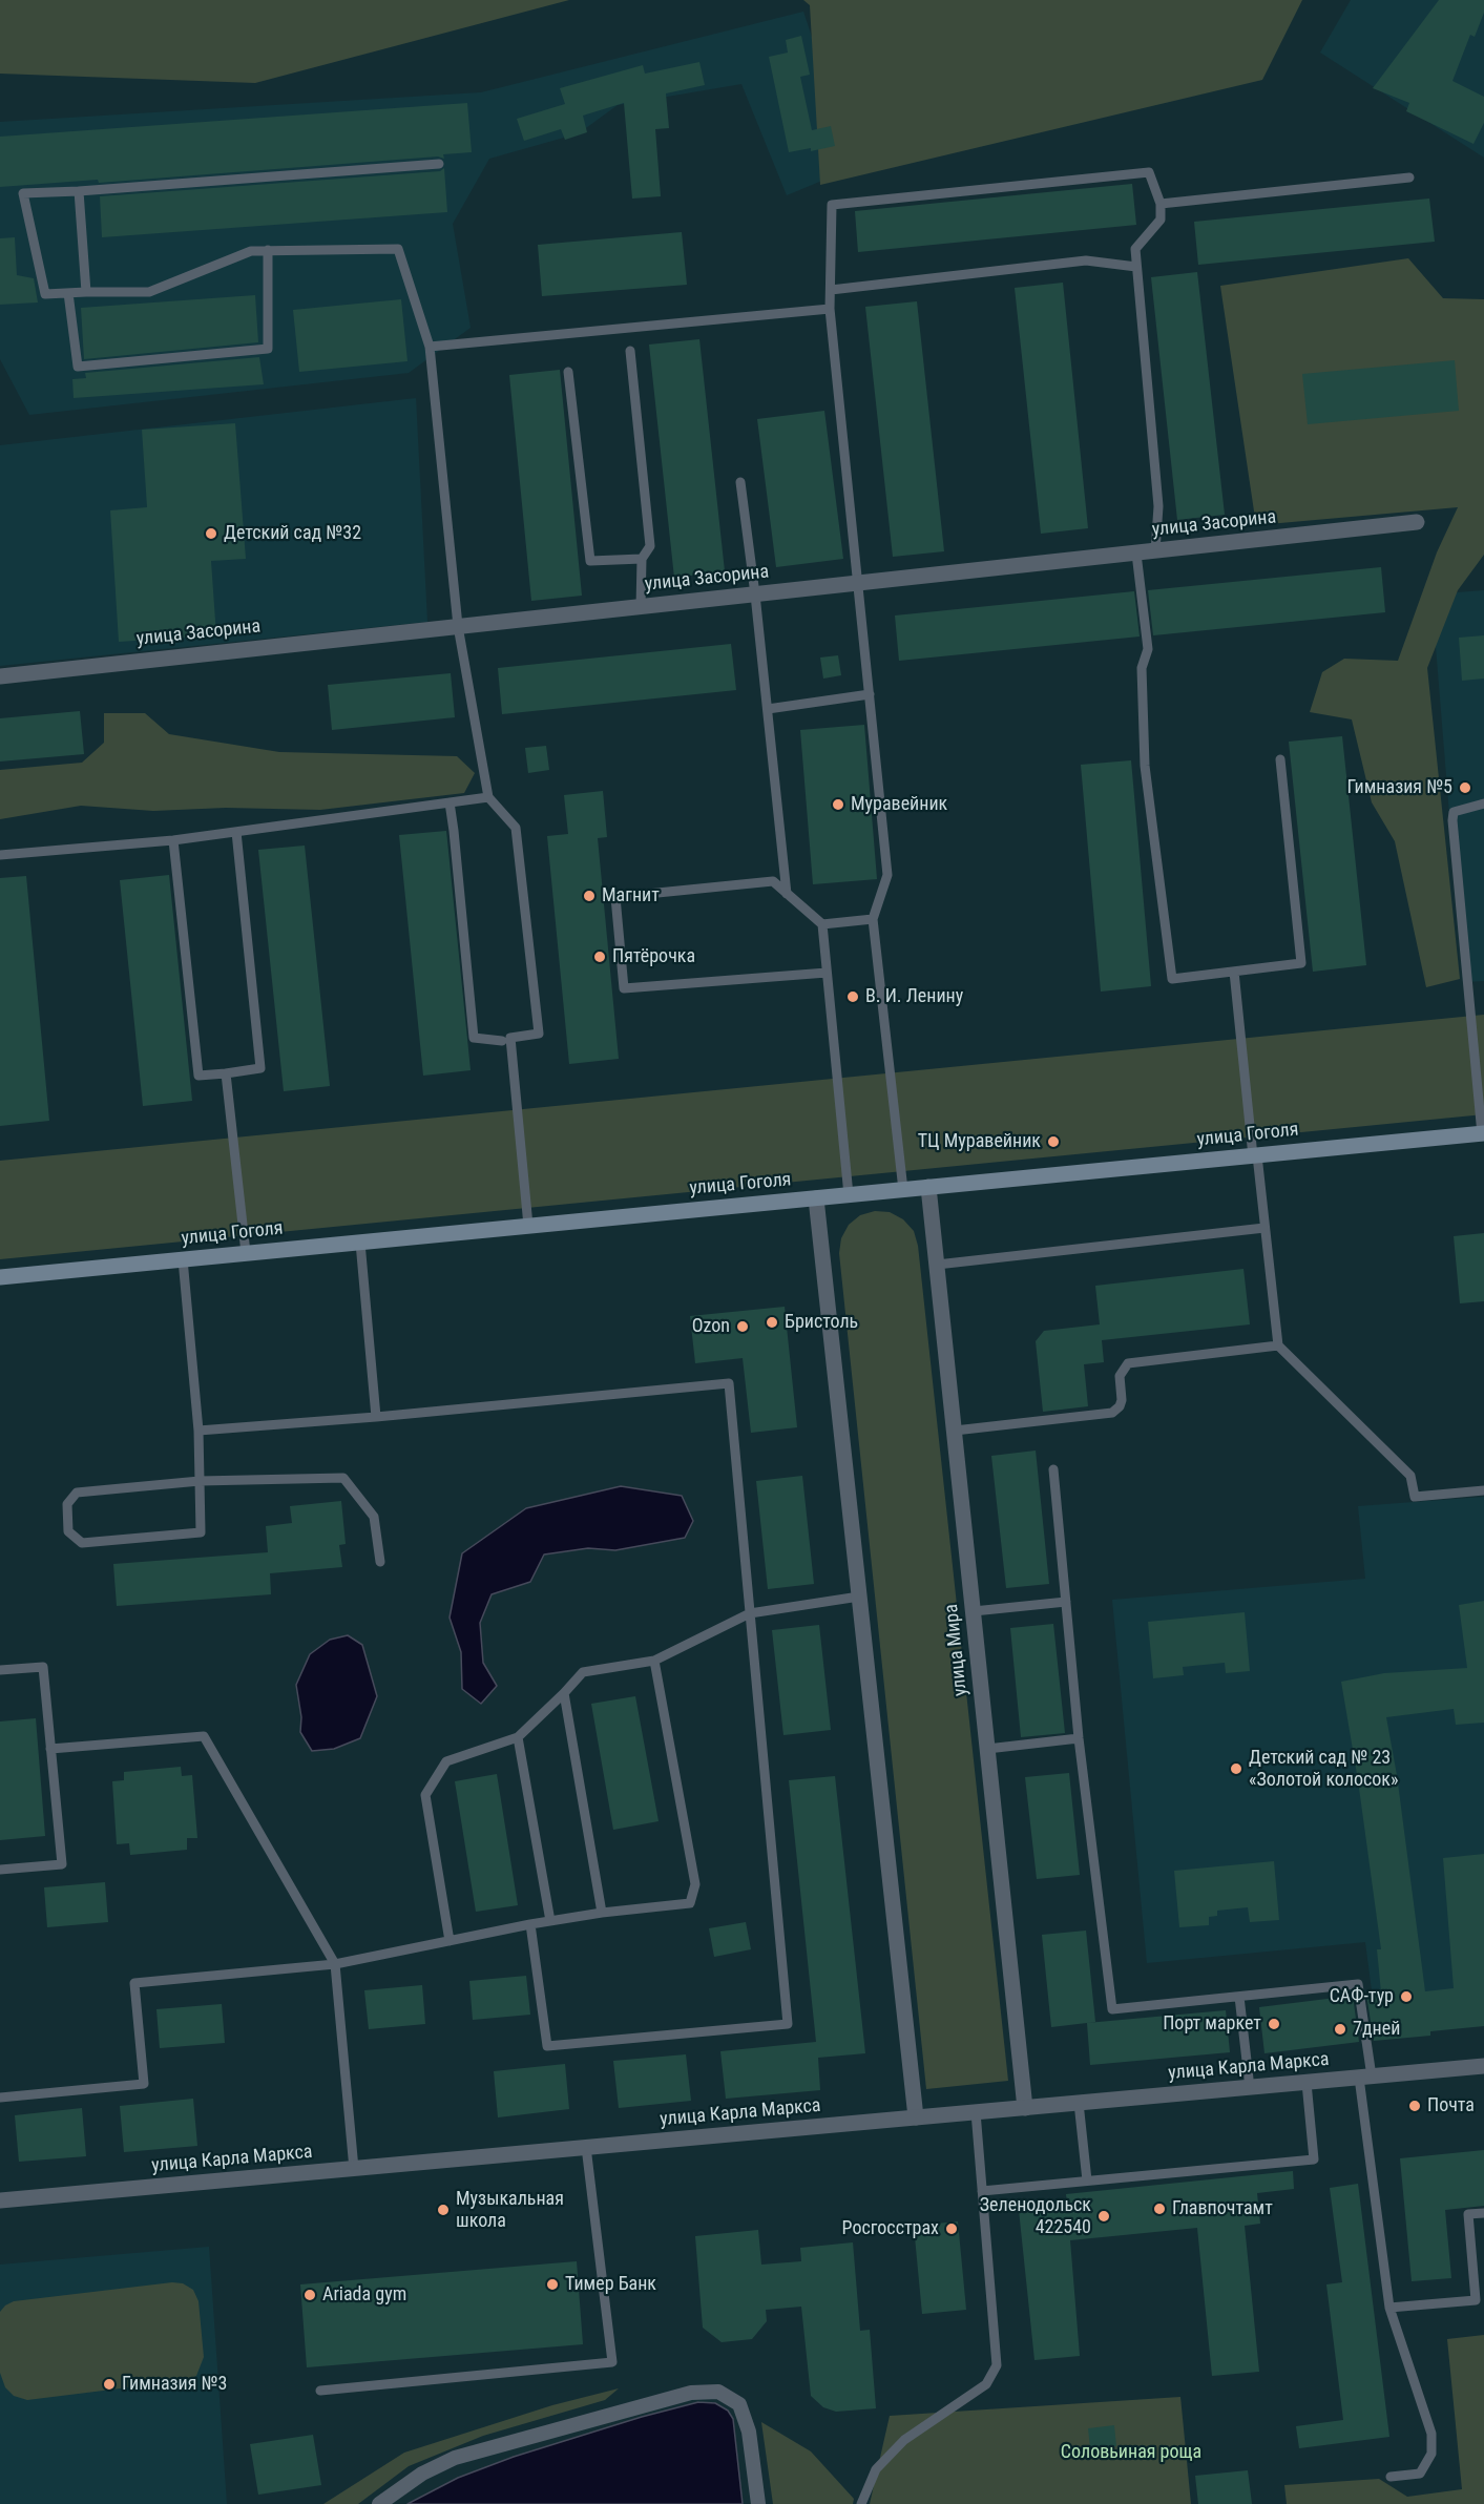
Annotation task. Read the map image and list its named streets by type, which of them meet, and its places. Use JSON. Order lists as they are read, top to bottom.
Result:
{
  "streets": {
    "main road": ["улица Гоголя"],
    "street": ["улица Засорина", "улица Мира", "улица Карла Маркса"]
  },
  "crossings": [
    ["улица Гоголя", "улица Мира"],
    ["улица Мира", "улица Карла Маркса"]
  ],
  "parks": ["Соловьиная роща"],
  "places": [
    "Детский сад №32",
    "Гимназия №5",
    "Муравейник",
    "Магнит",
    "Пятёрочка",
    "В. И. Ленину",
    "ТЦ Муравейник",
    "Бристоль",
    "Ozon",
    "Детский сад № 23 «Золотой колосок»",
    "САФ-тур",
    "Порт маркет",
    "7дней",
    "Почта",
    "Главпочтамт",
    "Музыкальная школа",
    "Зеленодольск 422540",
    "Росгосстрах",
    "Тимер Банк",
    "Ariada gym",
    "Гимназия №3"
  ]
}
